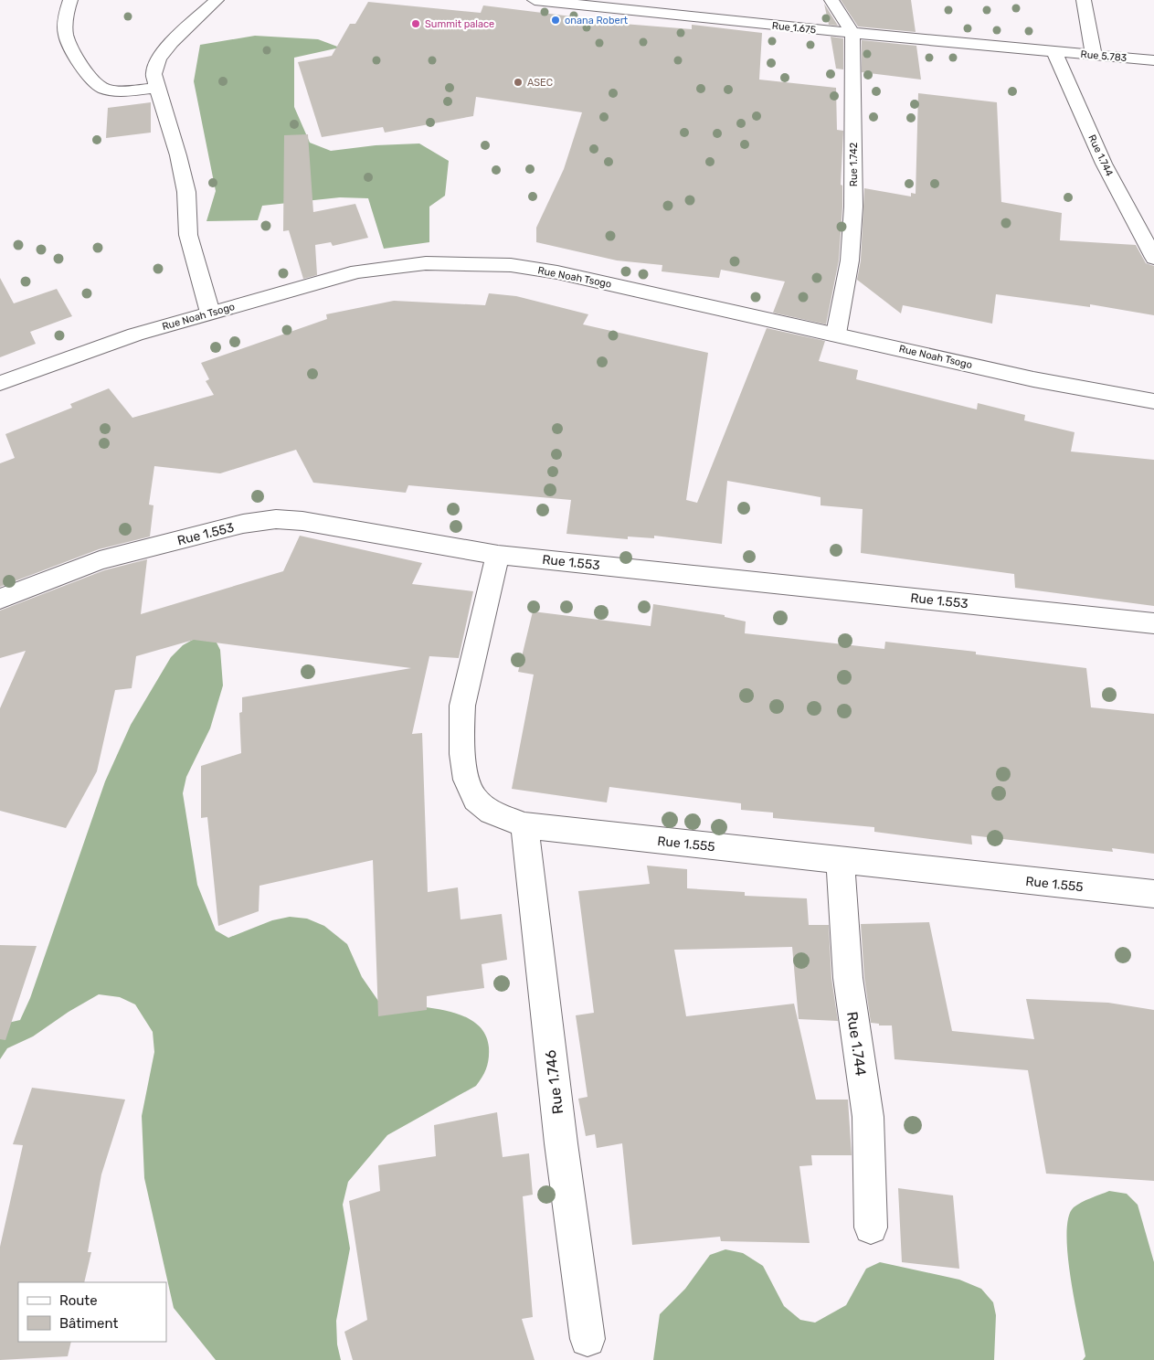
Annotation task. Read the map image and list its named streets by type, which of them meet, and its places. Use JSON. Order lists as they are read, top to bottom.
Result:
{
  "streets": {
    "street": [
      "Rue 1.675",
      "Rue 5.783",
      "Rue 1.744",
      "Rue 1.742",
      "Rue Noah Tsogo",
      "Rue 1.553",
      "Rue 1.555",
      "Rue 1.746"
    ]
  },
  "crossings": [
    ["Rue 1.675", "Rue 5.783"],
    ["Rue 1.675", "Rue 1.744"],
    ["Rue 1.675", "Rue 1.742"],
    ["Rue 5.783", "Rue 1.744"],
    ["Rue 1.744", "Rue 1.555"],
    ["Rue 1.742", "Rue Noah Tsogo"],
    ["Rue 1.553", "Rue 1.555"],
    ["Rue 1.555", "Rue 1.746"]
  ],
  "places": ["onana Robert", "Summit palace", "ASEC"],
  "legend": ["Route", "Bâtiment"]
}
